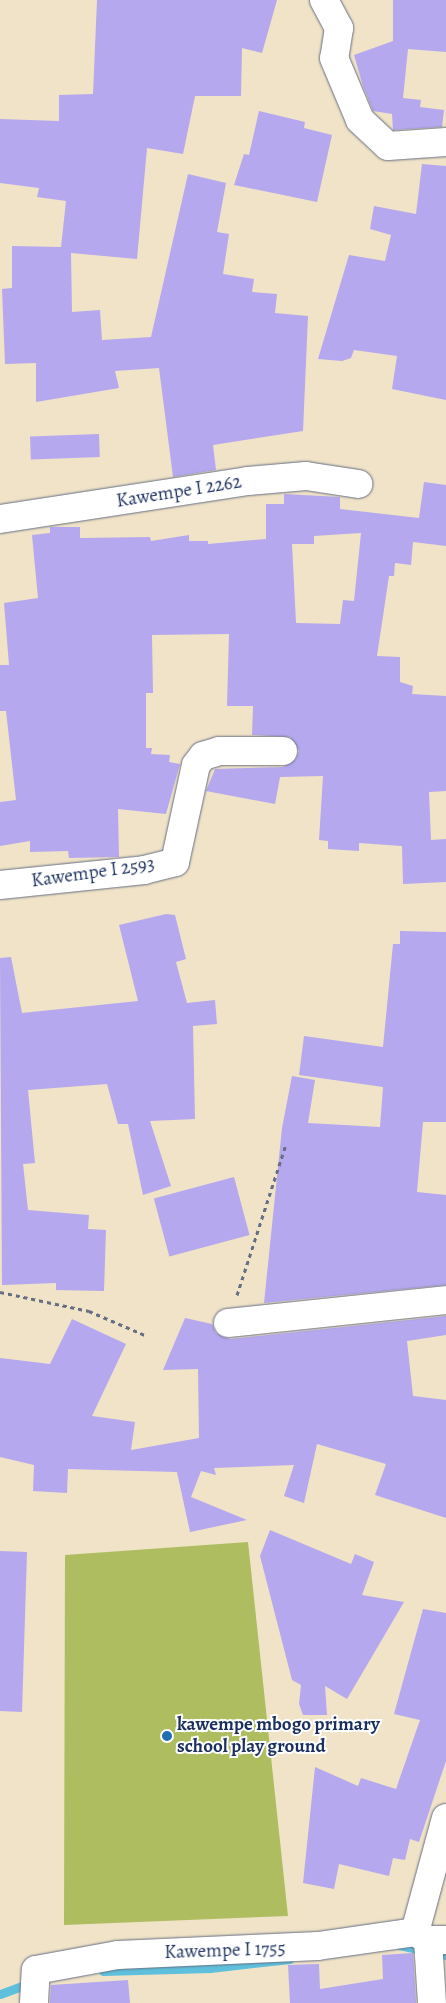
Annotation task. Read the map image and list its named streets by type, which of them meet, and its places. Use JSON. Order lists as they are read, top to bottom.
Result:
{
  "streets": {
    "street": ["Kawempe I 2262", "Kawempe I 2593", "Kawempe I 1755"]
  },
  "places": ["kawempe mbogo primary school play ground"]
}
